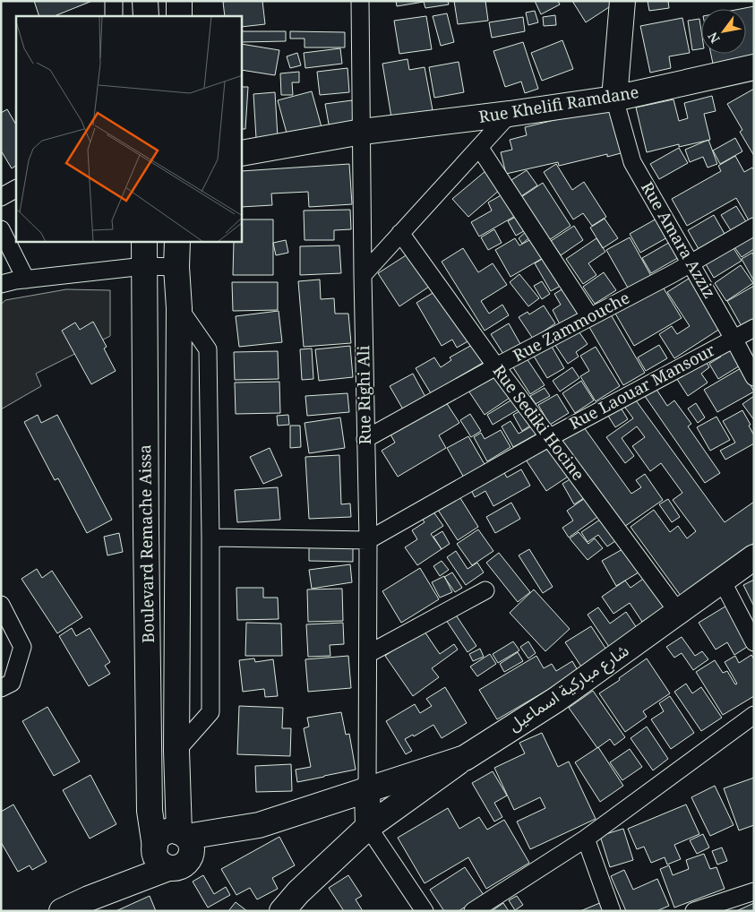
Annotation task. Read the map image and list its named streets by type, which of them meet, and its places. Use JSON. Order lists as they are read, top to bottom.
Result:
{
  "streets": {
    "main road": ["Rue Khelifi Ramdane", "Boulevard Remache Aissa", "شارع مباركية اسماعيل"],
    "street": [
      "Rue Amara Azziz",
      "Rue Zammouche",
      "Rue Laouar Mansour",
      "Rue Righi Ali",
      "Rue Sediki Hocine"
    ]
  },
  "crossings": [
    ["Rue Khelifi Ramdane", "Rue Amara Azziz"],
    ["Rue Khelifi Ramdane", "Rue Righi Ali"],
    ["Rue Amara Azziz", "Rue Zammouche"],
    ["Rue Amara Azziz", "Rue Laouar Mansour"],
    ["Rue Zammouche", "Rue Righi Ali"],
    ["Rue Zammouche", "Rue Sediki Hocine"],
    ["Rue Laouar Mansour", "Rue Righi Ali"],
    ["Rue Laouar Mansour", "Rue Sediki Hocine"],
    ["Rue Righi Ali", "شارع مباركية اسماعيل"],
    ["Rue Sediki Hocine", "شارع مباركية اسماعيل"]
  ],
  "north": "bottom left"
}
